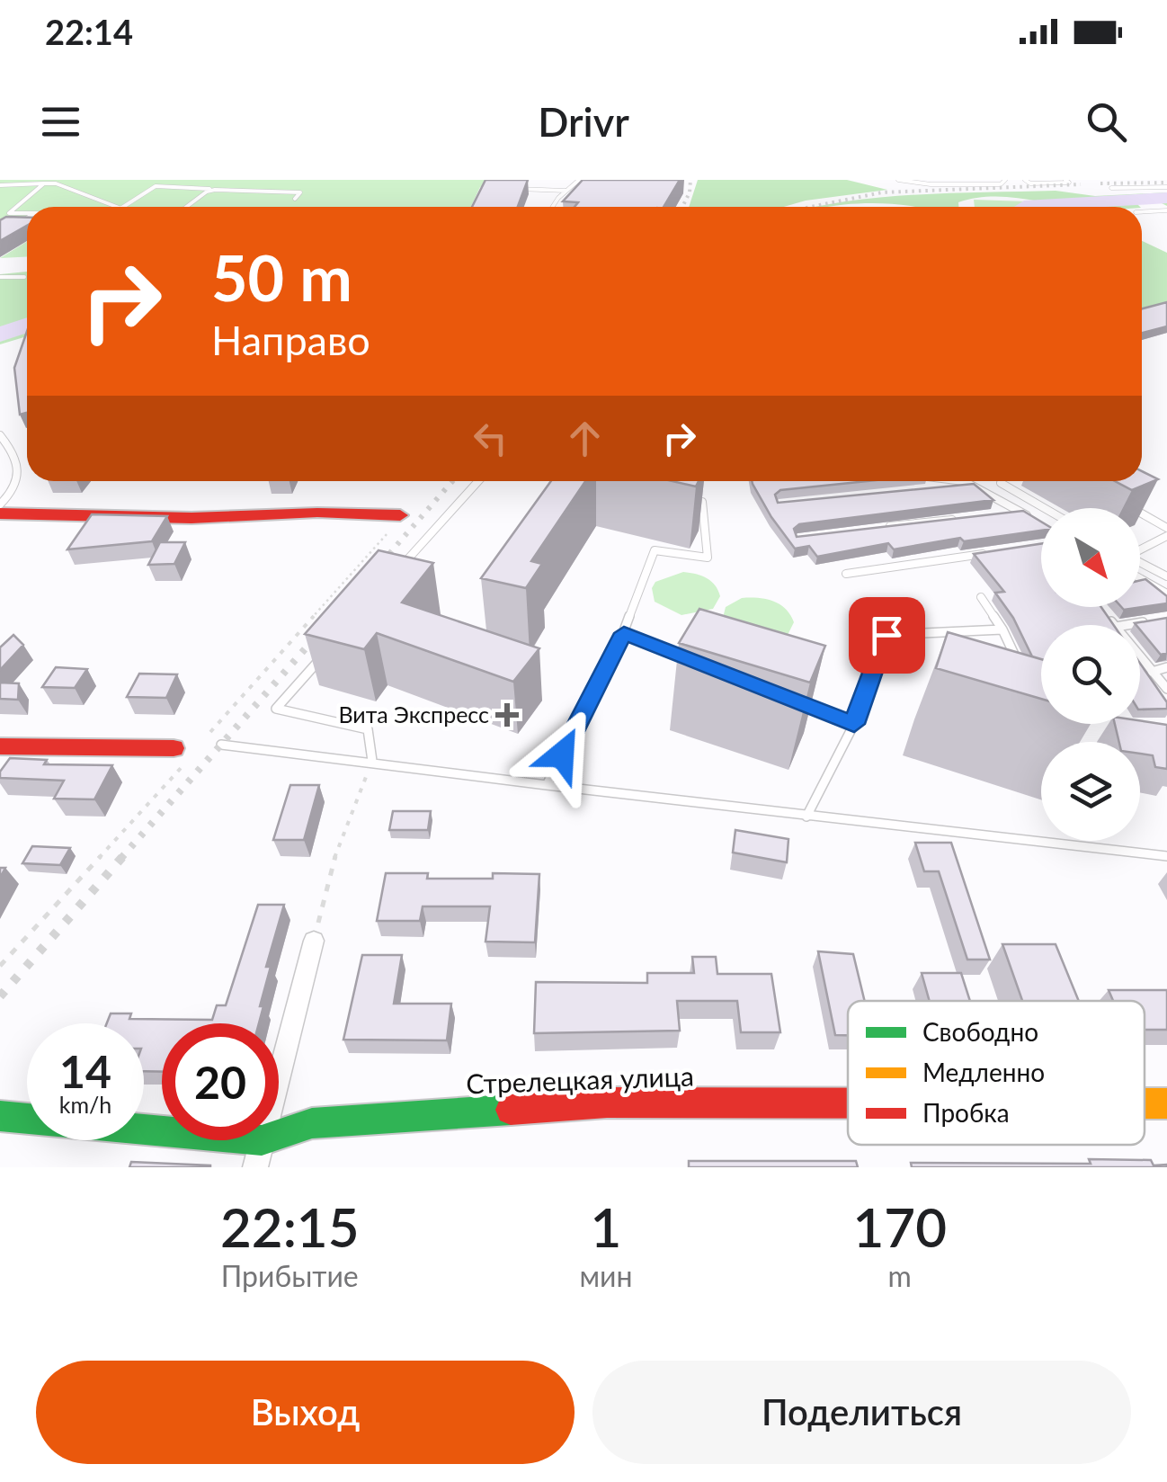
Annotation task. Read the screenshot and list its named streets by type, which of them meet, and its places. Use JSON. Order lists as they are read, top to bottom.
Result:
{
  "streets": {
    "street": ["Стрелецкая улица"]
  },
  "places": {
    "health": ["Вита Экспресс"]
  },
  "legend": ["Свободно", "Медленно", "Пробка"],
  "north": "bottom right",
  "page": {
    "status": "22:14",
    "header": "Drivr",
    "turn": ["50 m", "Направо"],
    "speed": "14 km/h",
    "limit": "20",
    "eta": [
      "22:15",
      "Прибытие",
      "1",
      "мин",
      "170",
      "m"
    ],
    "buttons": ["Выход", "Поделиться"]
  }
}
